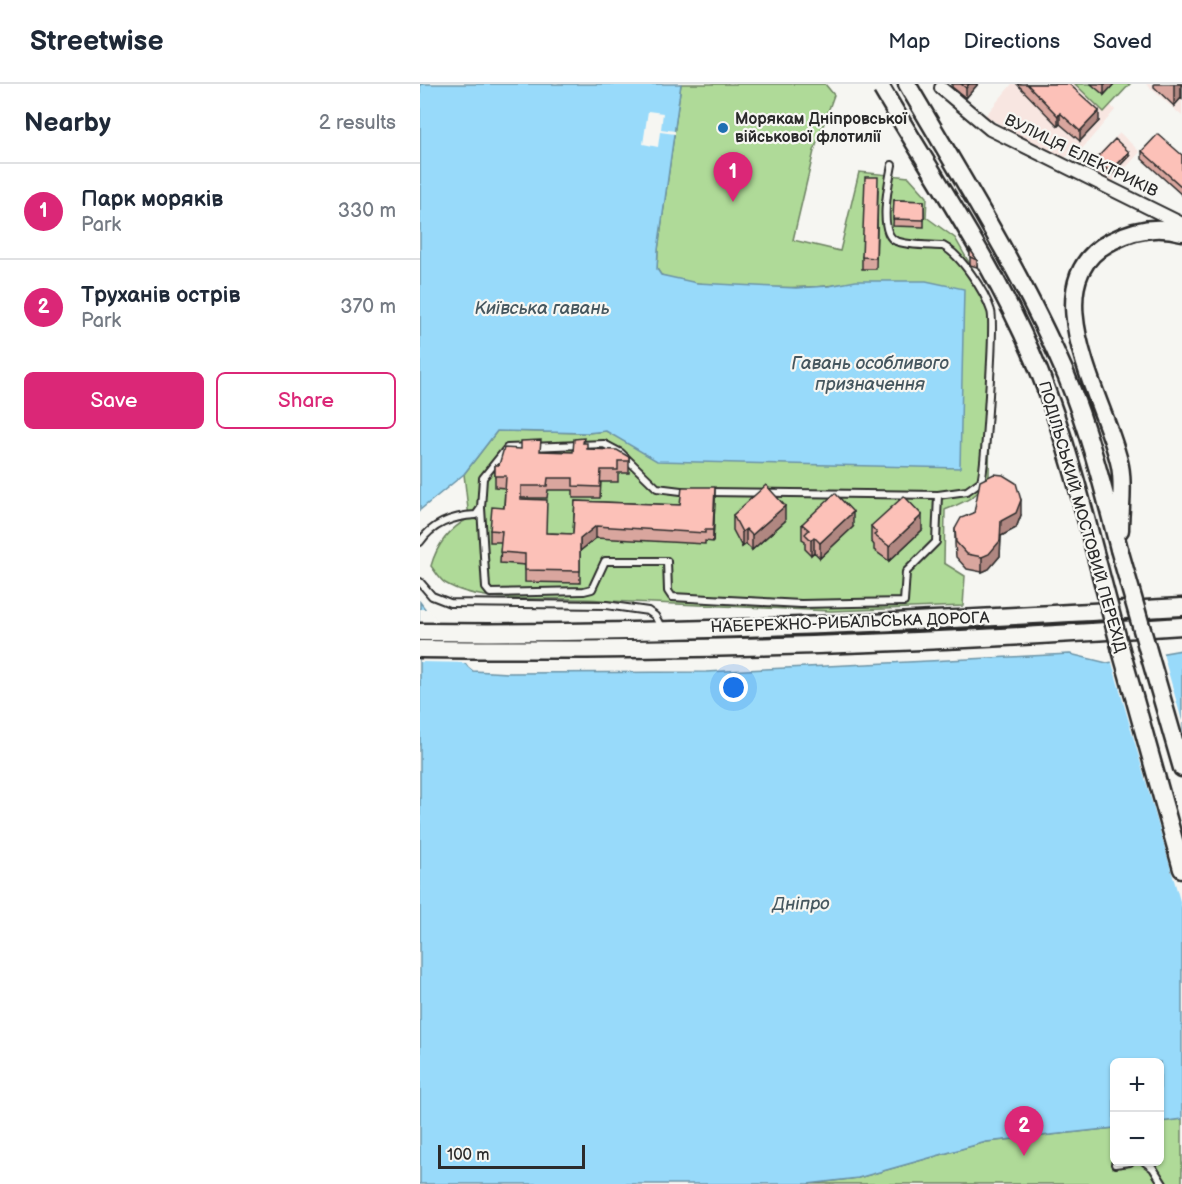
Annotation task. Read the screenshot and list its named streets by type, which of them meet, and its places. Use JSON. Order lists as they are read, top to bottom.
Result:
{
  "streets": {
    "main road": ["ПОДІЛЬСЬКИЙ МОСТОВИЙ ПЕРЕХІД", "НАБЕРЕЖНО-РИБАЛЬСЬКА ДОРОГА"],
    "street": ["ВУЛИЦЯ ЕЛЕКТРИКІВ"]
  },
  "water": ["Київська гавань", "Гавань особливого призначення", "Дніпро"],
  "places": ["Морякам Дніпровської військової флотилії"],
  "scale_bar": "100 m",
  "page": {
    "header": "Streetwise",
    "nav": ["Map", "Directions", "Saved"],
    "heading": ["Nearby", "2 results"],
    "pins": ["1", "2"],
    "list": [
      {
        "mark": "1",
        "name": "Парк моряків",
        "note": "Park",
        "value": "330 m"
      },
      {
        "mark": "2",
        "name": "Труханів острів",
        "note": "Park",
        "value": "370 m"
      }
    ],
    "buttons": ["Save", "Share"],
    "map_buttons": ["+", "−"],
    "scale": "100 m"
  }
}
